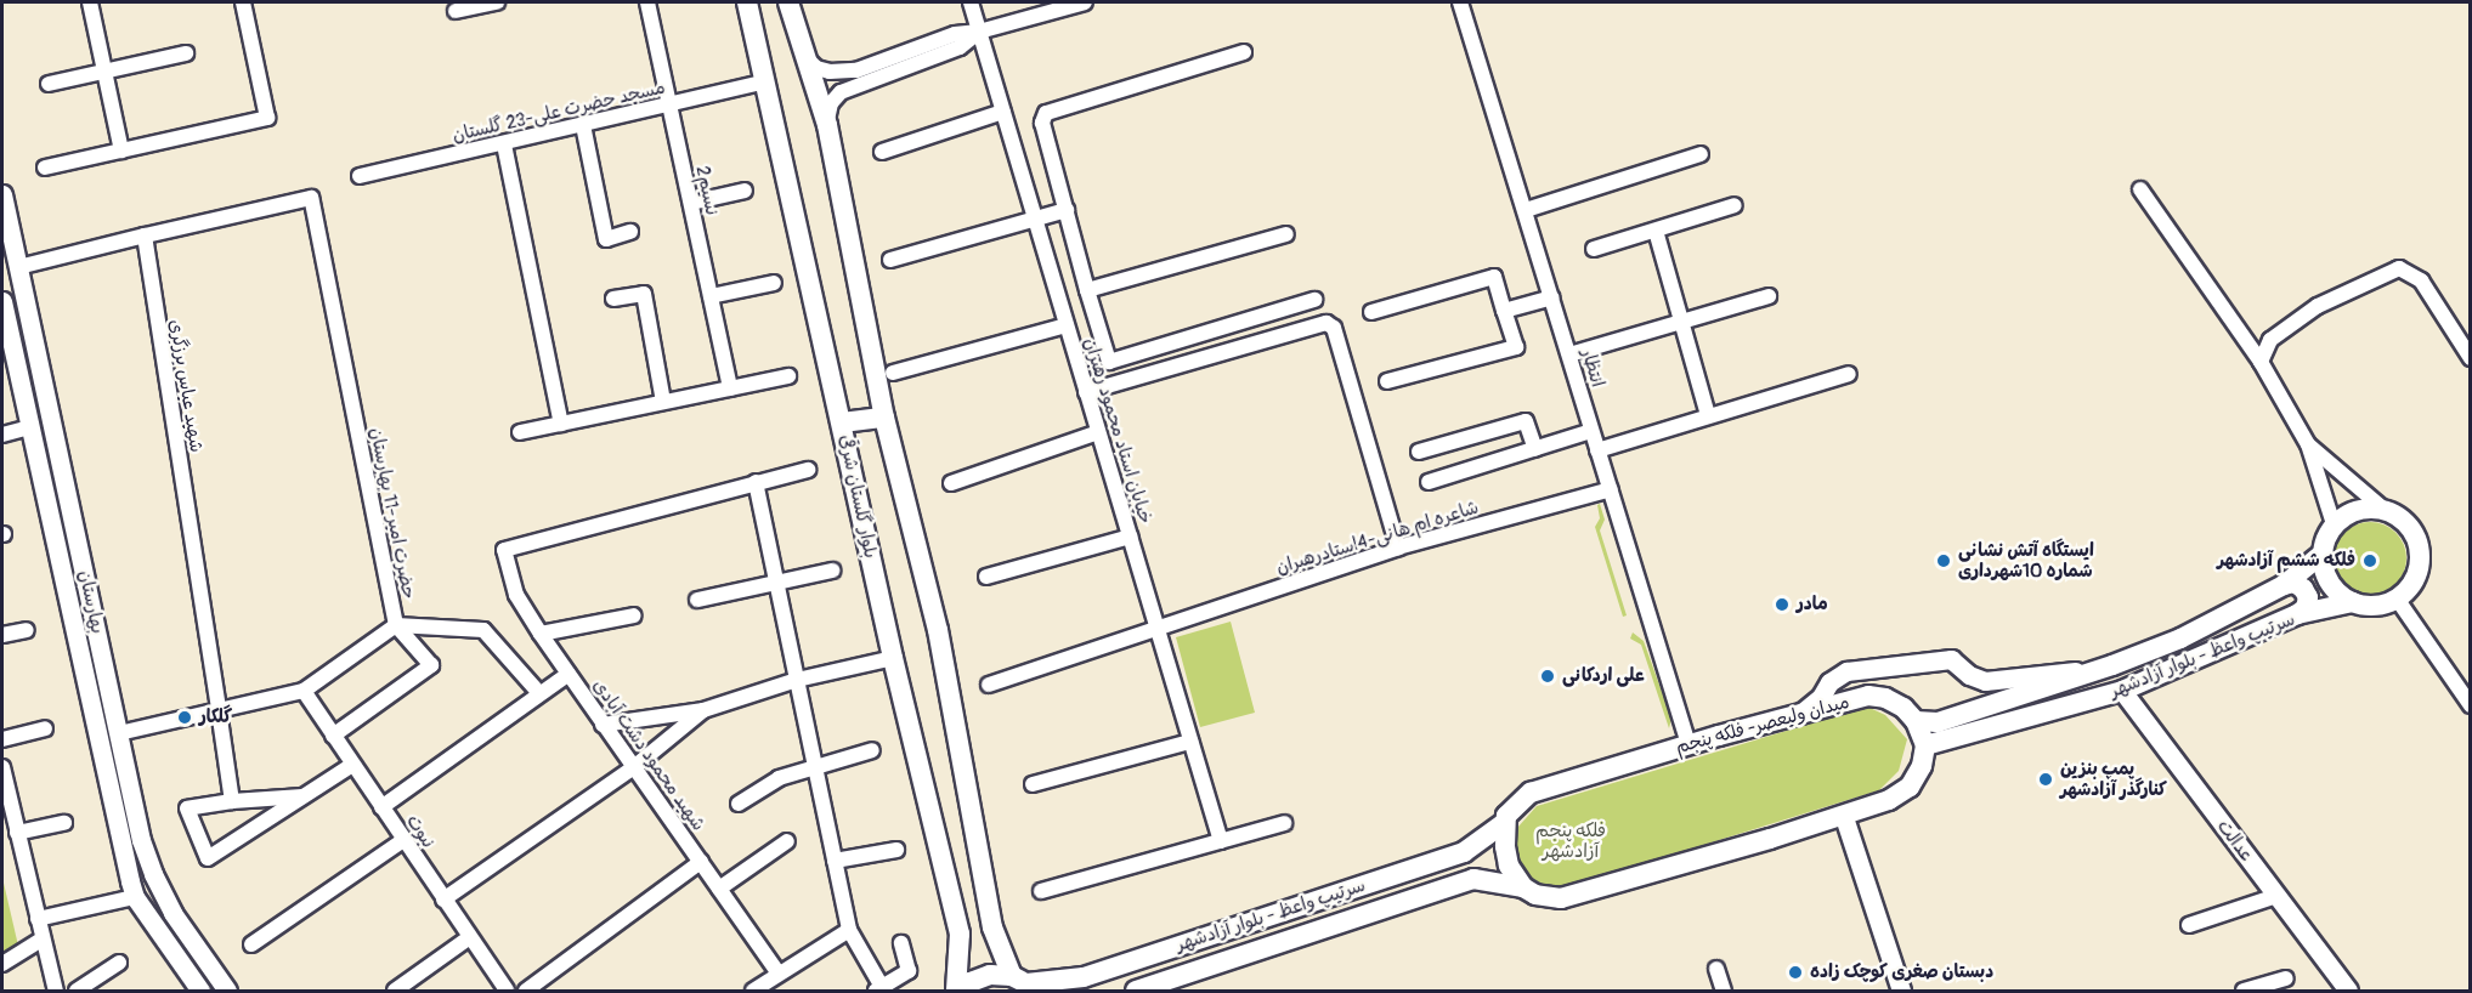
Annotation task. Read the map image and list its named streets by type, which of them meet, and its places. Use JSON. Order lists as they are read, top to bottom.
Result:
{
  "streets": {
    "main road": ["بلوار گلستان شرقی", "سرتیپ واعظ - بلوار آزادشهر", "میدان ولیعصر- فلکه پنجم"],
    "street": [
      "مسجد حضرت علی-23 گلستان",
      "نسیم2",
      "انتظار",
      "شهید عباس برزگری",
      "خیابان استاد محمود رهبران",
      "حضرت امیر-11 بهارستان",
      "شاعره ام هانی-4استادرهبران",
      "بهارستان",
      "شهید محمود دشت آبادی",
      "نبوت",
      "عدالت"
    ]
  },
  "crossings": [
    ["مسجد حضرت علی-23 گلستان", "نسیم2"],
    ["مسجد حضرت علی-23 گلستان", "بلوار گلستان شرقی"],
    ["انتظار", "شاعره ام هانی-4استادرهبران"],
    ["انتظار", "میدان ولیعصر- فلکه پنجم"],
    ["شهید عباس برزگری", "حضرت امیر-11 بهارستان"],
    ["خیابان استاد محمود رهبران", "شاعره ام هانی-4استادرهبران"],
    ["بلوار گلستان شرقی", "سرتیپ واعظ - بلوار آزادشهر"],
    ["حضرت امیر-11 بهارستان", "بهارستان"],
    ["حضرت امیر-11 بهارستان", "نبوت"],
    ["سرتیپ واعظ - بلوار آزادشهر", "میدان ولیعصر- فلکه پنجم"],
    ["سرتیپ واعظ - بلوار آزادشهر", "عدالت"]
  ],
  "parks": ["فلکه پنجم آزادشهر"],
  "places": [
    "ایستگاه آتش نشانی شماره 10شهرداری",
    "فلکه ششم آزادشهر",
    "مادر",
    "علی اردکانی",
    "گلکار",
    "پمپ بنزین کنارگذر آزادشهر",
    "دبستان صغری کوچک زاده"
  ]
}
